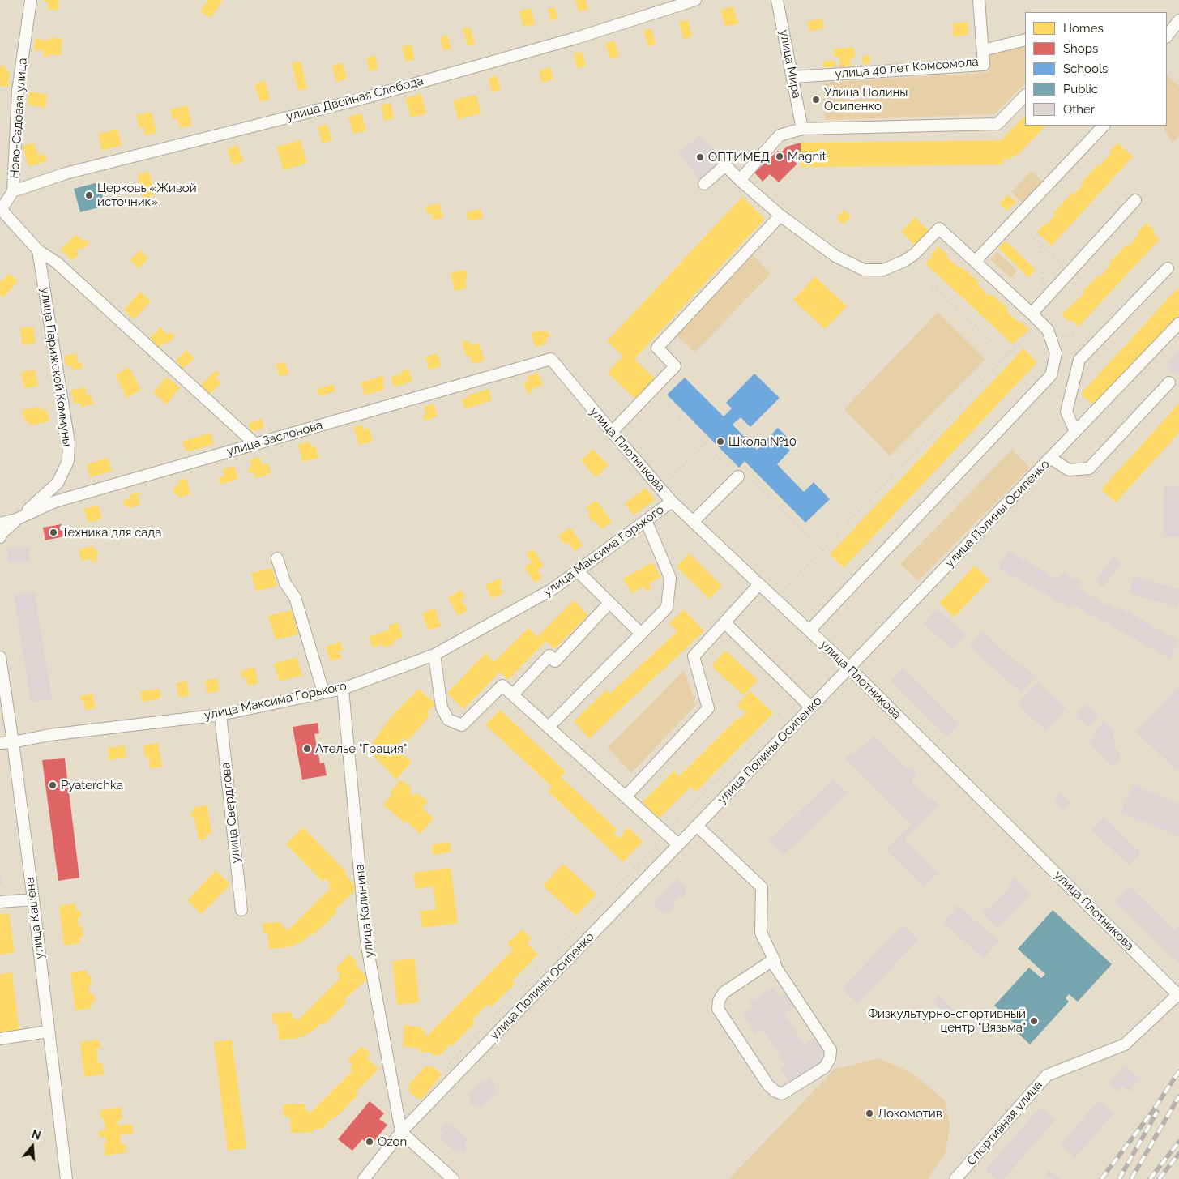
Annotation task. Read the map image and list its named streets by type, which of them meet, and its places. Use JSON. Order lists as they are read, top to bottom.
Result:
{
  "streets": {
    "street": [
      "улица Мира",
      "улица 40 лет Комсомола",
      "улица Двойная Слобода",
      "Ново-Садовая улица",
      "улица Парижской Коммуны",
      "улица Заслонова",
      "улица Плотникова",
      "улица Полины Осипенко",
      "улица Максима Горького",
      "улица Свердлова",
      "улица Калинина",
      "улица Кашена",
      "Спортивная улица"
    ]
  },
  "crossings": [
    ["улица Мира", "улица 40 лет Комсомола"],
    ["улица Двойная Слобода", "Ново-Садовая улица"],
    ["улица Парижской Коммуны", "улица Заслонова"],
    ["улица Заслонова", "улица Плотникова"],
    ["улица Плотникова", "улица Полины Осипенко"],
    ["улица Плотникова", "улица Максима Горького"],
    ["улица Плотникова", "Спортивная улица"],
    ["улица Полины Осипенко", "улица Калинина"],
    ["улица Максима Горького", "улица Свердлова"],
    ["улица Максима Горького", "улица Калинина"],
    ["улица Максима Горького", "улица Кашена"]
  ],
  "places": [
    "Улица Полины Осипенко",
    "Magnit",
    "ОПТИМЕД",
    "Церковь «Живой источник»",
    "Школа №10",
    "Техника для сада",
    "Ателье \"Грация\"",
    "Pyaterchka",
    "Физкультурно-спортивный центр \"Вязьма\"",
    "Локомотив",
    "Ozon"
  ],
  "legend": [
    "Homes",
    "Shops",
    "Schools",
    "Public",
    "Other"
  ],
  "north": "top"
}
